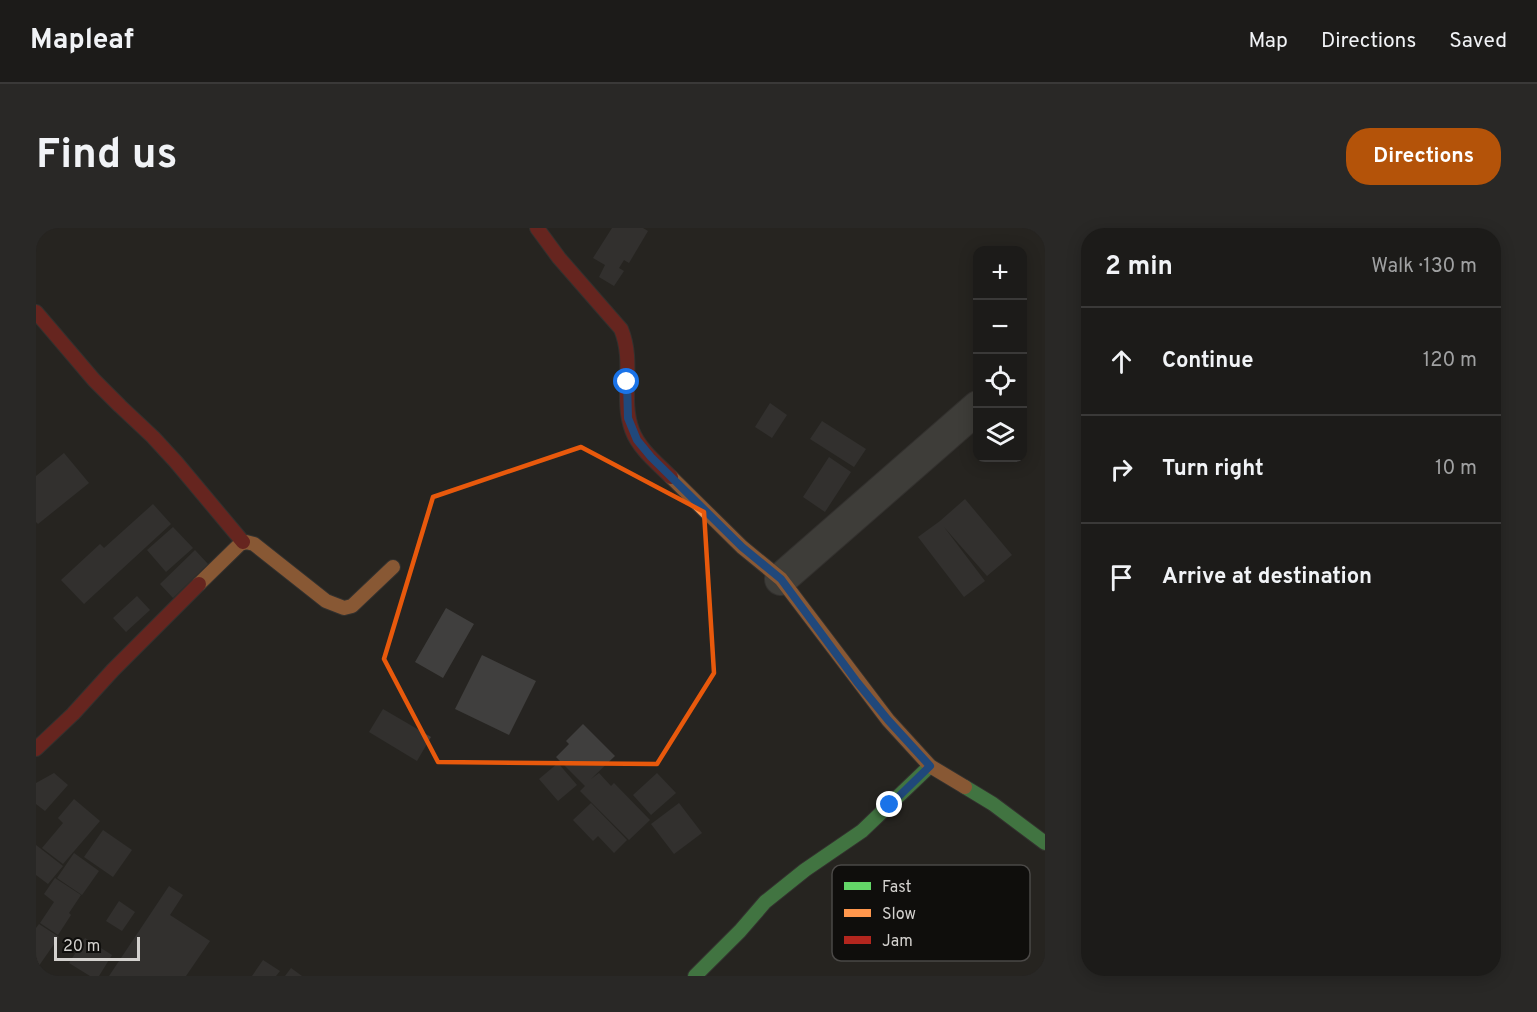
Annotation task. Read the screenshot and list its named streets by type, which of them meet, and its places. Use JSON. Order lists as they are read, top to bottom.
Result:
{
  "legend": ["Fast", "Slow", "Jam"],
  "scale_bar": "20 m",
  "page": {
    "header": "Mapleaf",
    "nav": ["Map", "Directions", "Saved"],
    "buttons": "Directions",
    "title": "Find us",
    "heading": ["2 min", "Walk · 130 m"],
    "map_buttons": ["+", "−"],
    "list": [
      ["Continue", "120 m"],
      ["Turn right", "10 m"],
      "Arrive at destination"
    ],
    "scale": "20 m"
  }
}
